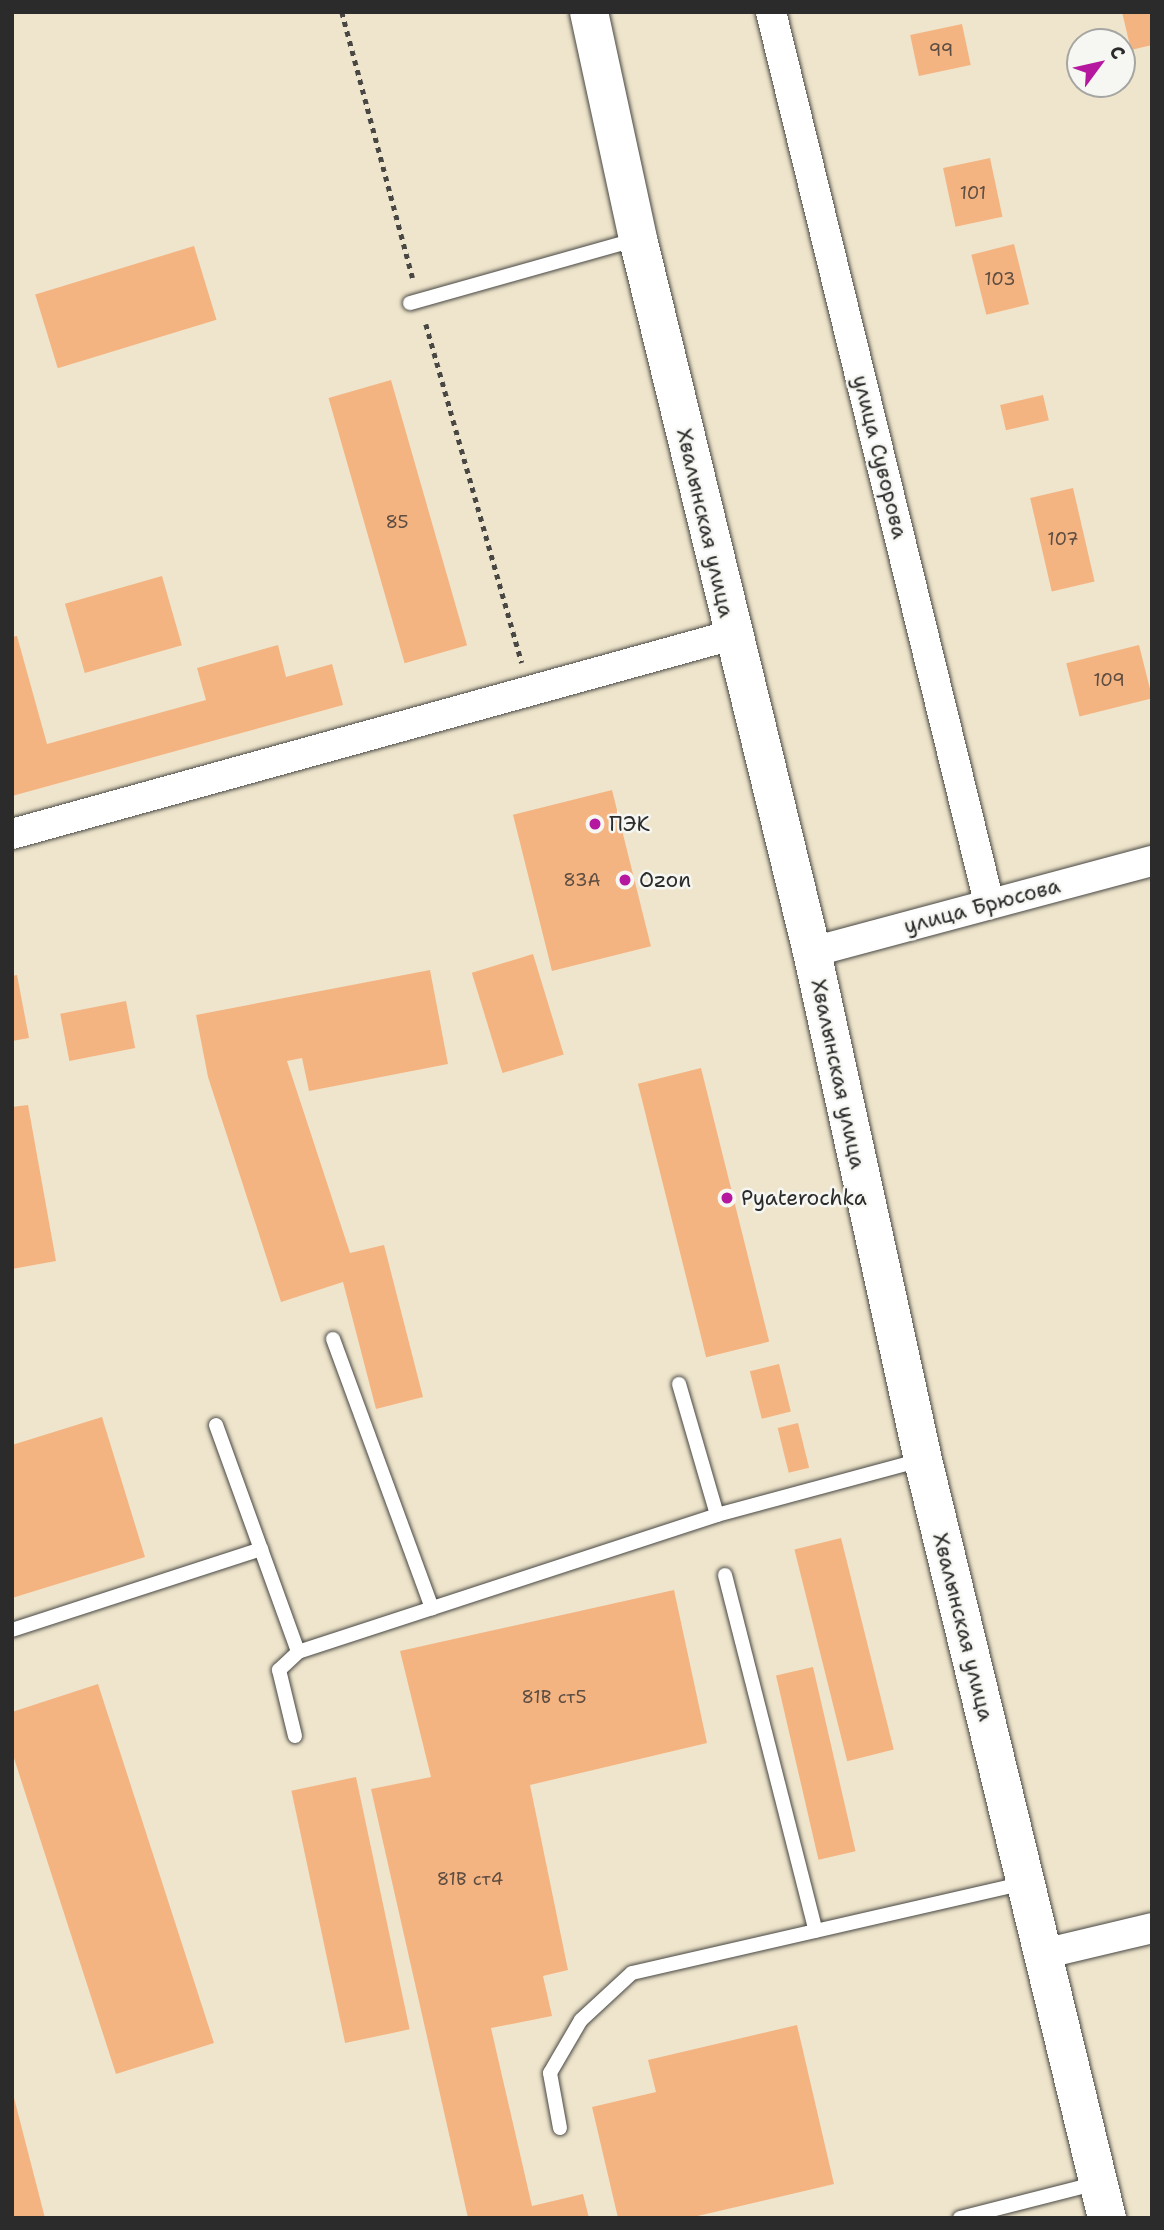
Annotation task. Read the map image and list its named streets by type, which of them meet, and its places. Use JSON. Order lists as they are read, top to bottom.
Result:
{
  "streets": {
    "main road": ["Хвалынская улица"],
    "street": ["улица Суворова", "улица Брюсова"]
  },
  "crossings": [
    ["улица Суворова", "улица Брюсова"],
    ["Хвалынская улица", "улица Брюсова"]
  ],
  "places": ["ПЭК", "Ozon", "Pyaterochka"],
  "house_numbers": [
    "99",
    "101",
    "103",
    "85",
    "107",
    "109",
    "83А",
    "81В ст5",
    "81В ст4"
  ],
  "north": "top right"
}
